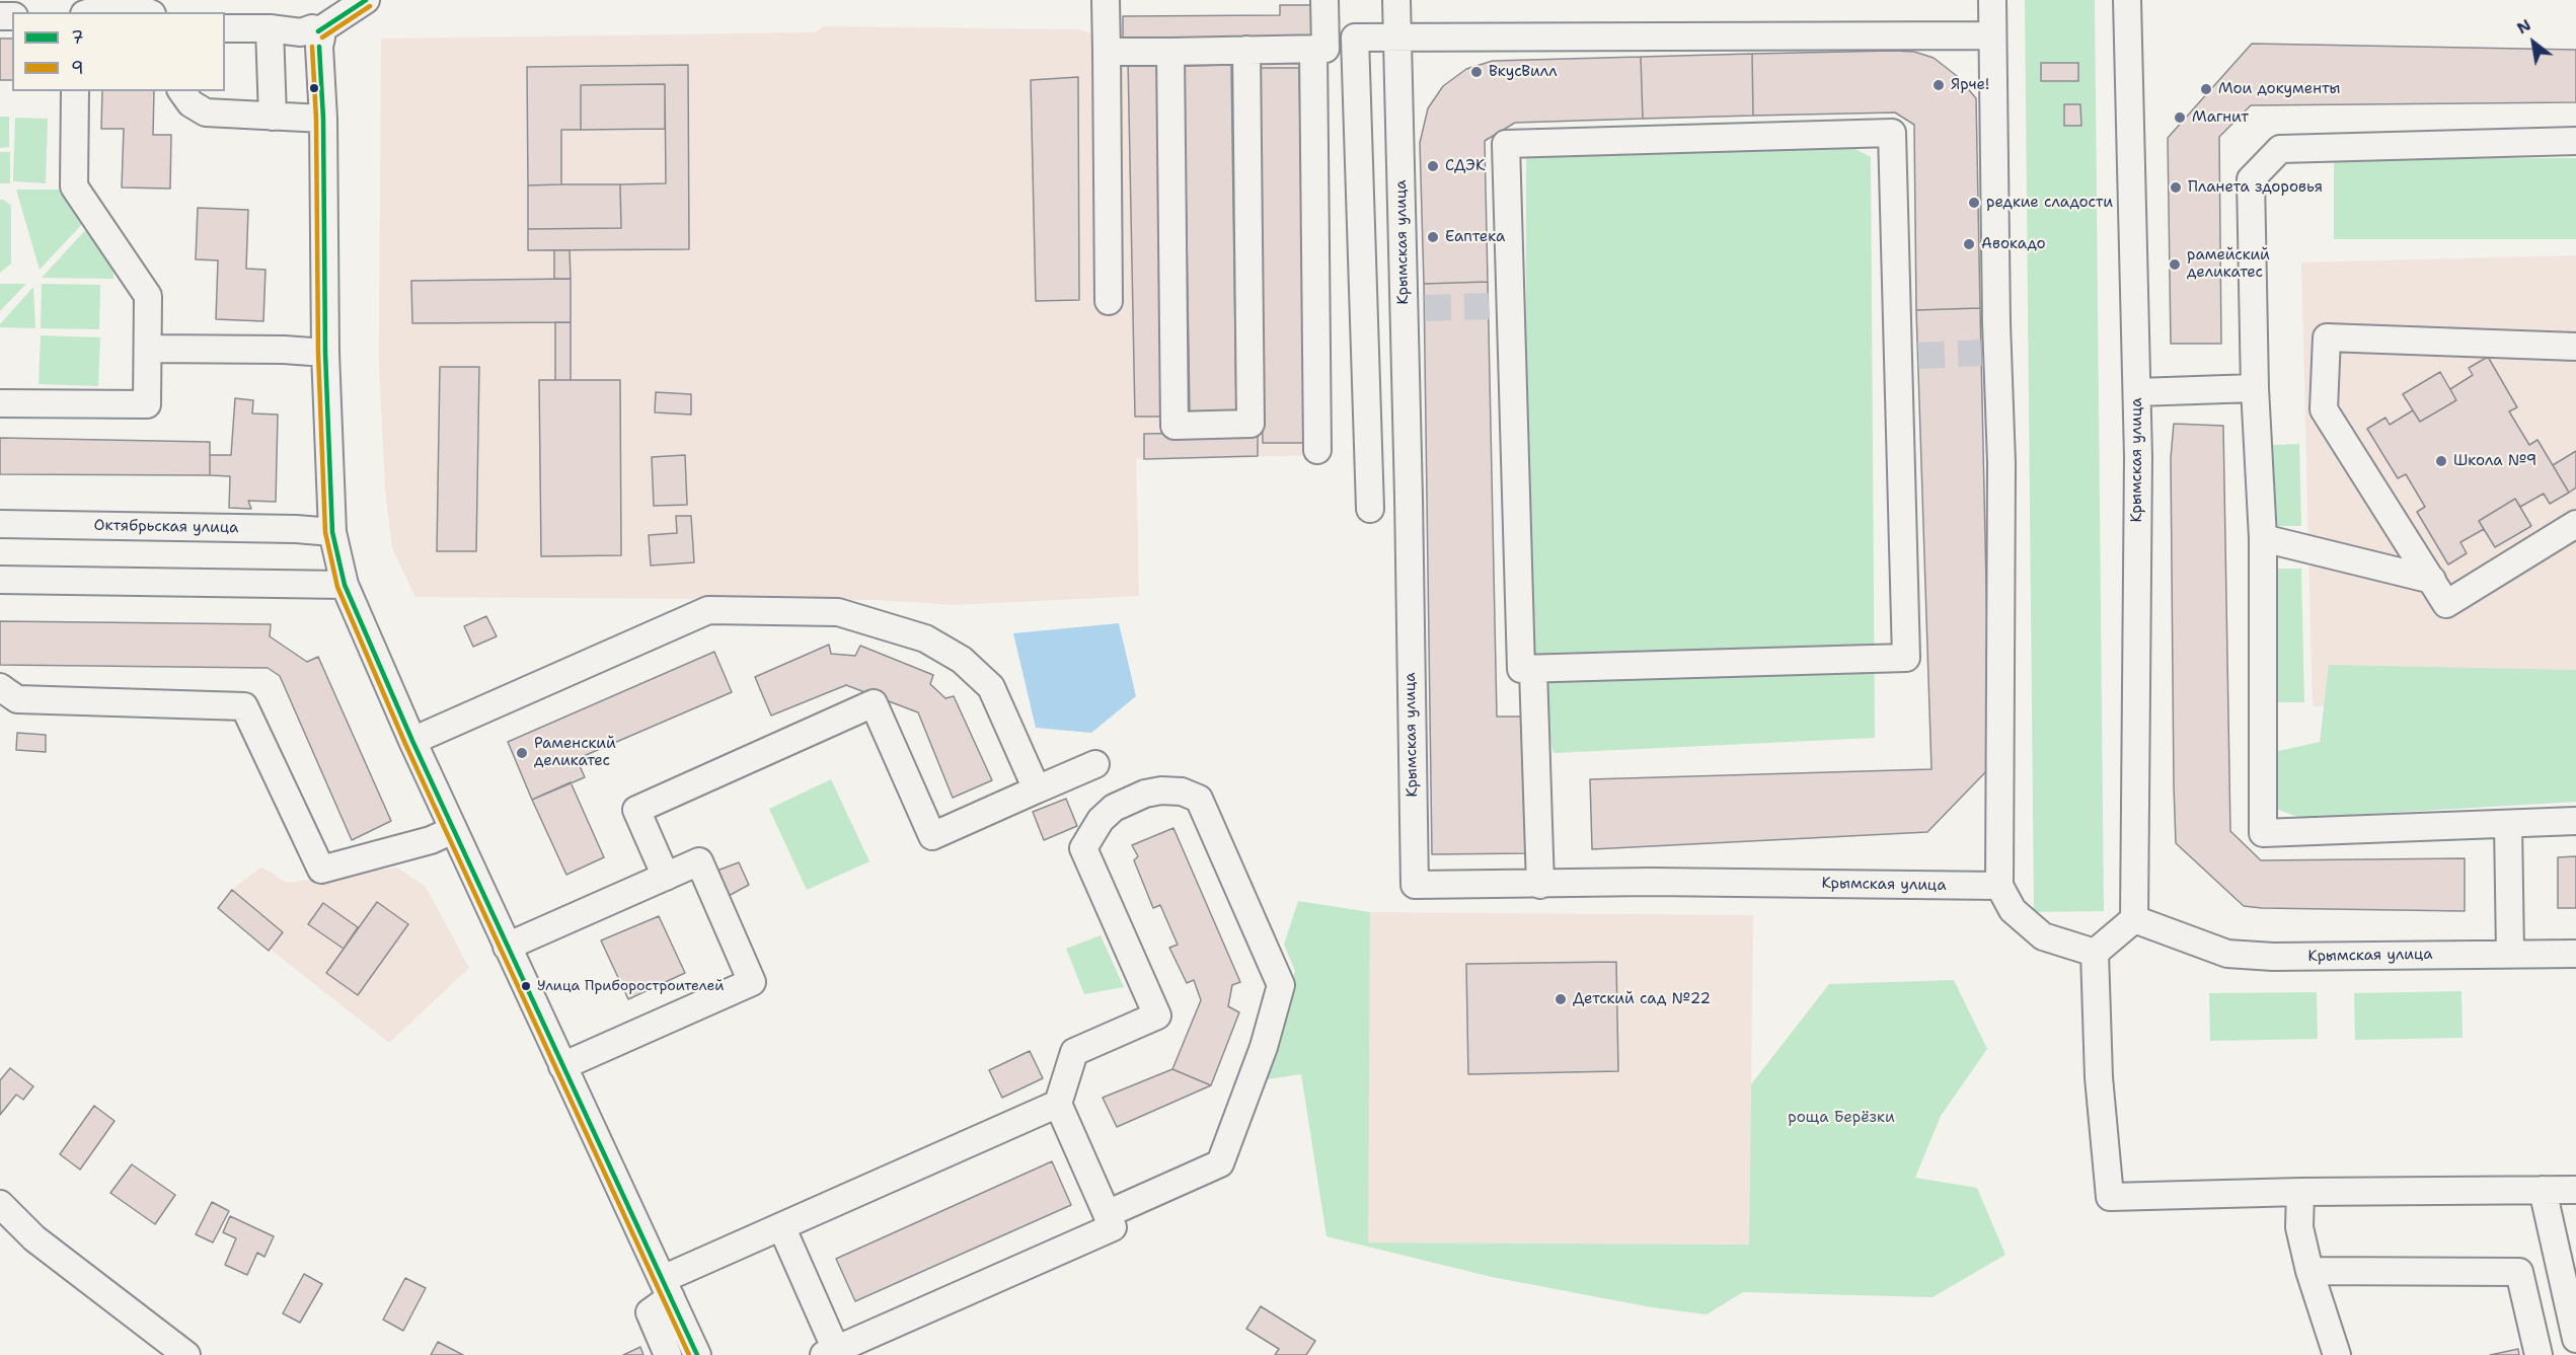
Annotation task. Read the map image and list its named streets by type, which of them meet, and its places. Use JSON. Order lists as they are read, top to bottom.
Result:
{
  "streets": {
    "street": ["Крымская улица", "Октябрьская улица"]
  },
  "parks": ["роща Берёзки"],
  "places": [
    "ВкусВилл",
    "Ярче!",
    "Мои документы",
    "Магнит",
    "СДЭК",
    "Планета здоровья",
    "редкие сладости",
    "Еаптека",
    "Авокадо",
    "рамейский деликатес",
    "Школа №9",
    "Раменский деликатес",
    "Улица Приборостроителей",
    "Детский сад №22"
  ],
  "lines": ["transit line 7", "transit line 9"],
  "legend": ["7", "9"],
  "north": "top left"
}
